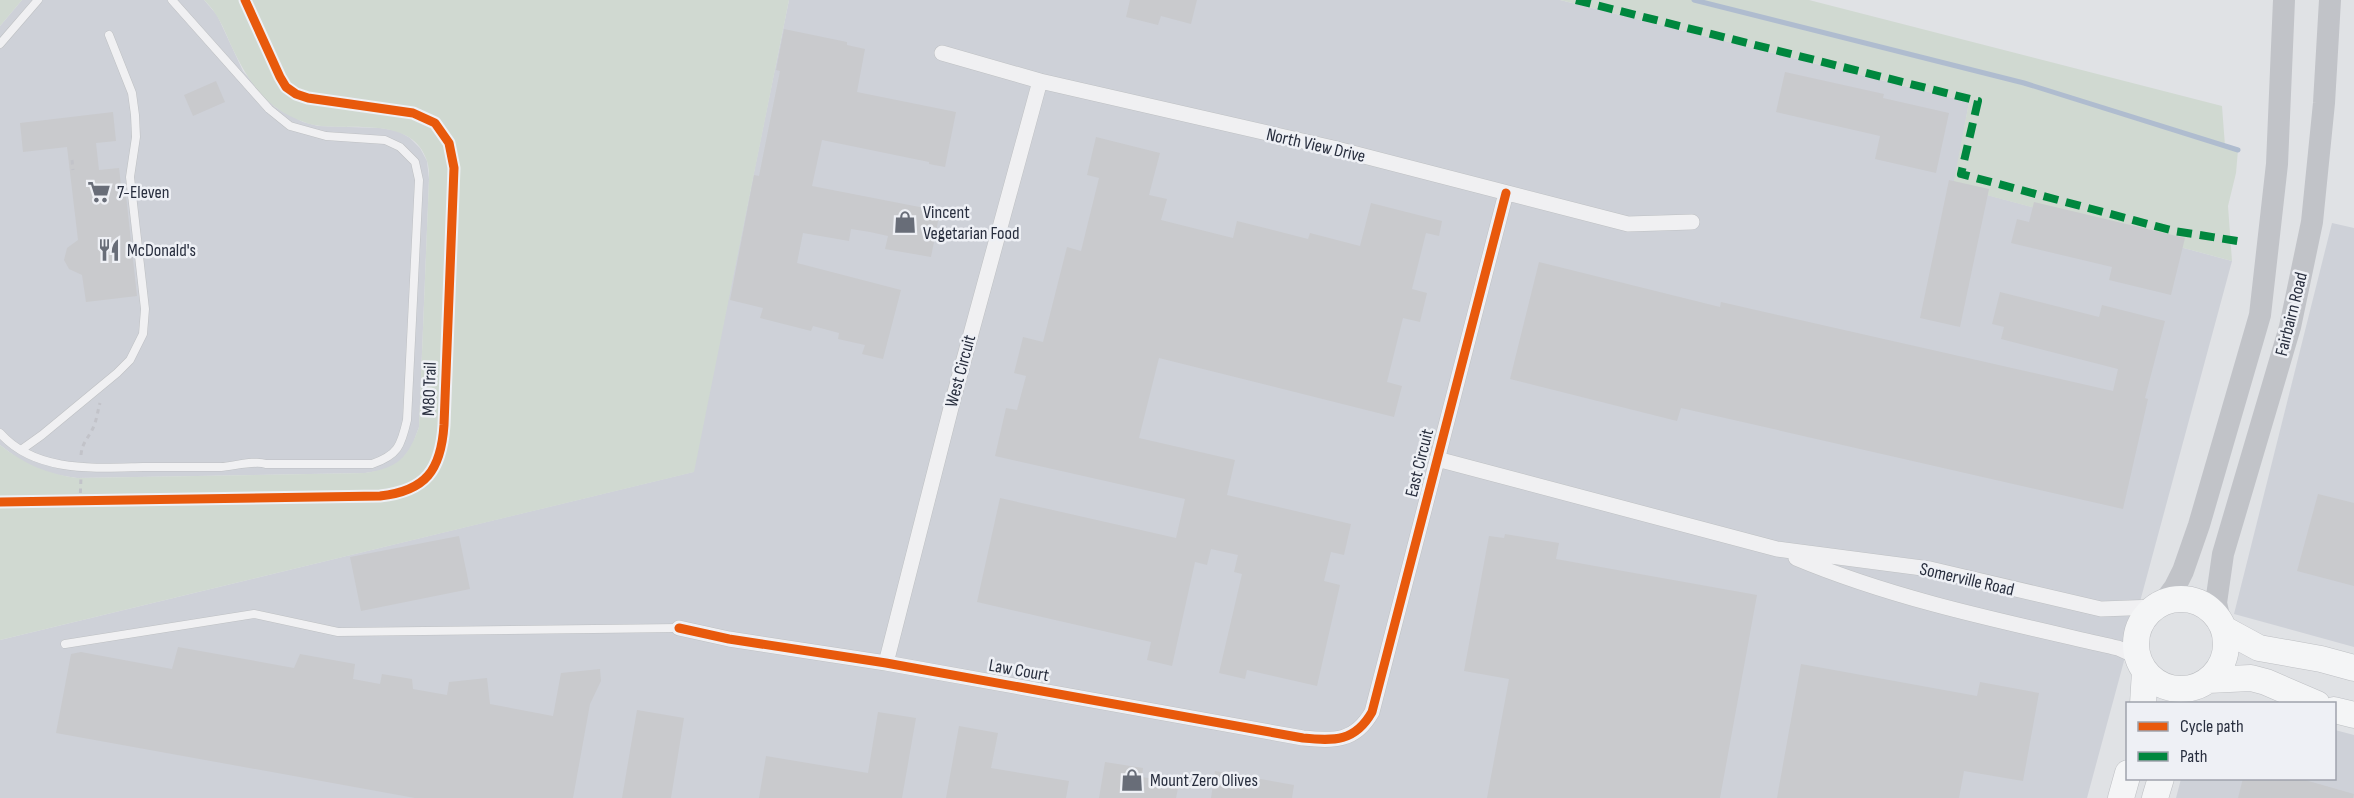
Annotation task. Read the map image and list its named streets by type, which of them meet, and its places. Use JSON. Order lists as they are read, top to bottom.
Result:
{
  "streets": {
    "street": [
      "North View Drive",
      "Fairbairn Road",
      "West Circuit",
      "East Circuit",
      "Somerville Road",
      "Law Court"
    ],
    "cycle path": ["M80 Trail"]
  },
  "crossings": [
    ["North View Drive", "West Circuit"],
    ["North View Drive", "East Circuit"],
    ["Fairbairn Road", "Somerville Road"],
    ["West Circuit", "Law Court"],
    ["East Circuit", "Somerville Road"],
    ["East Circuit", "Law Court"]
  ],
  "places": {
    "supermarket": ["7-Eleven"],
    "shop": ["Vincent Vegetarian Food", "Mount Zero Olives"],
    "restaurant": ["McDonald's"]
  },
  "legend": ["Cycle path", "Path"]
}
